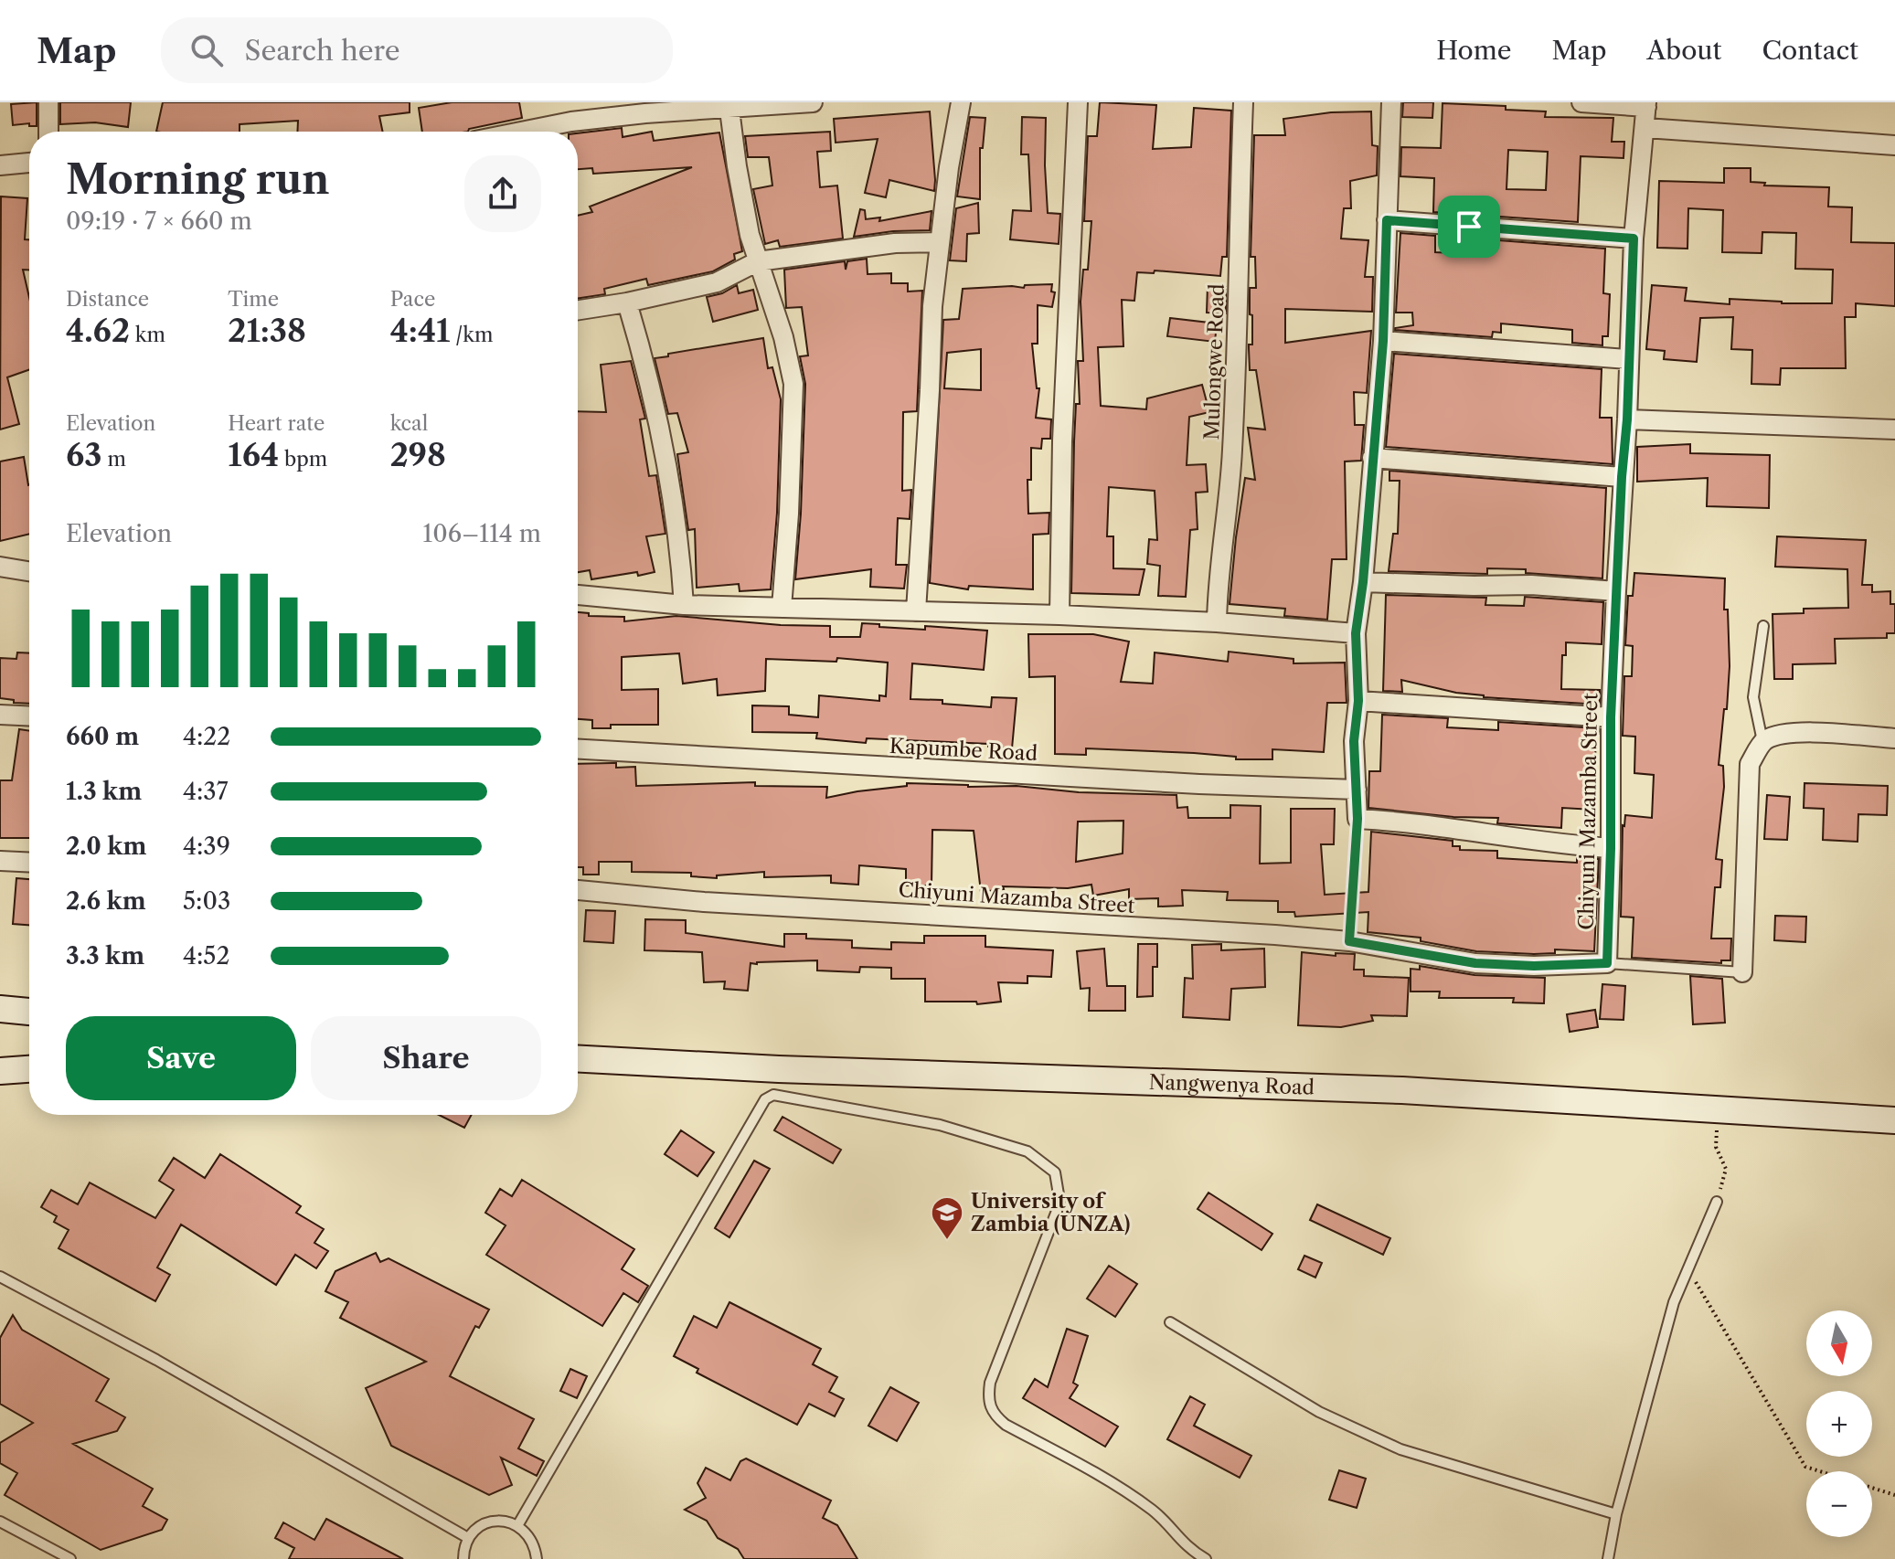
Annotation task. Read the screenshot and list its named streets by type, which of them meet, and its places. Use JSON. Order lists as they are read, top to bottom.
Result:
{
  "streets": {
    "main road": ["Nangwenya Road"],
    "street": ["Mulongwe Road", "Kapumbe Road", "Chiyuni Mazamba Street"]
  },
  "places": {
    "school or university": ["University of Zambia (UNZA)"]
  },
  "north": "bottom",
  "page": {
    "header": "Map",
    "search": "Search here",
    "nav": [
      "Home",
      "Map",
      "About",
      "Contact"
    ],
    "heading": ["Morning run", "09:19 · 7 × 660 m"],
    "stats": [
      ["Distance", "4.62 km"],
      ["Time", "21:38"],
      ["Pace", "4:41 /km"],
      ["Elevation", "63 m"],
      ["Heart rate", "164 bpm"],
      ["kcal", "298"]
    ],
    "chart": ["Elevation", "106–114 m"],
    "list": [
      {
        "name": "660 m",
        "note": "4:22"
      },
      {
        "name": "1.3 km",
        "note": "4:37"
      },
      {
        "name": "2.0 km",
        "note": "4:39"
      },
      {
        "name": "2.6 km",
        "note": "5:03"
      },
      {
        "name": "3.3 km",
        "note": "4:52"
      }
    ],
    "buttons": ["Save", "Share"],
    "map_buttons": ["+", "−"]
  }
}
